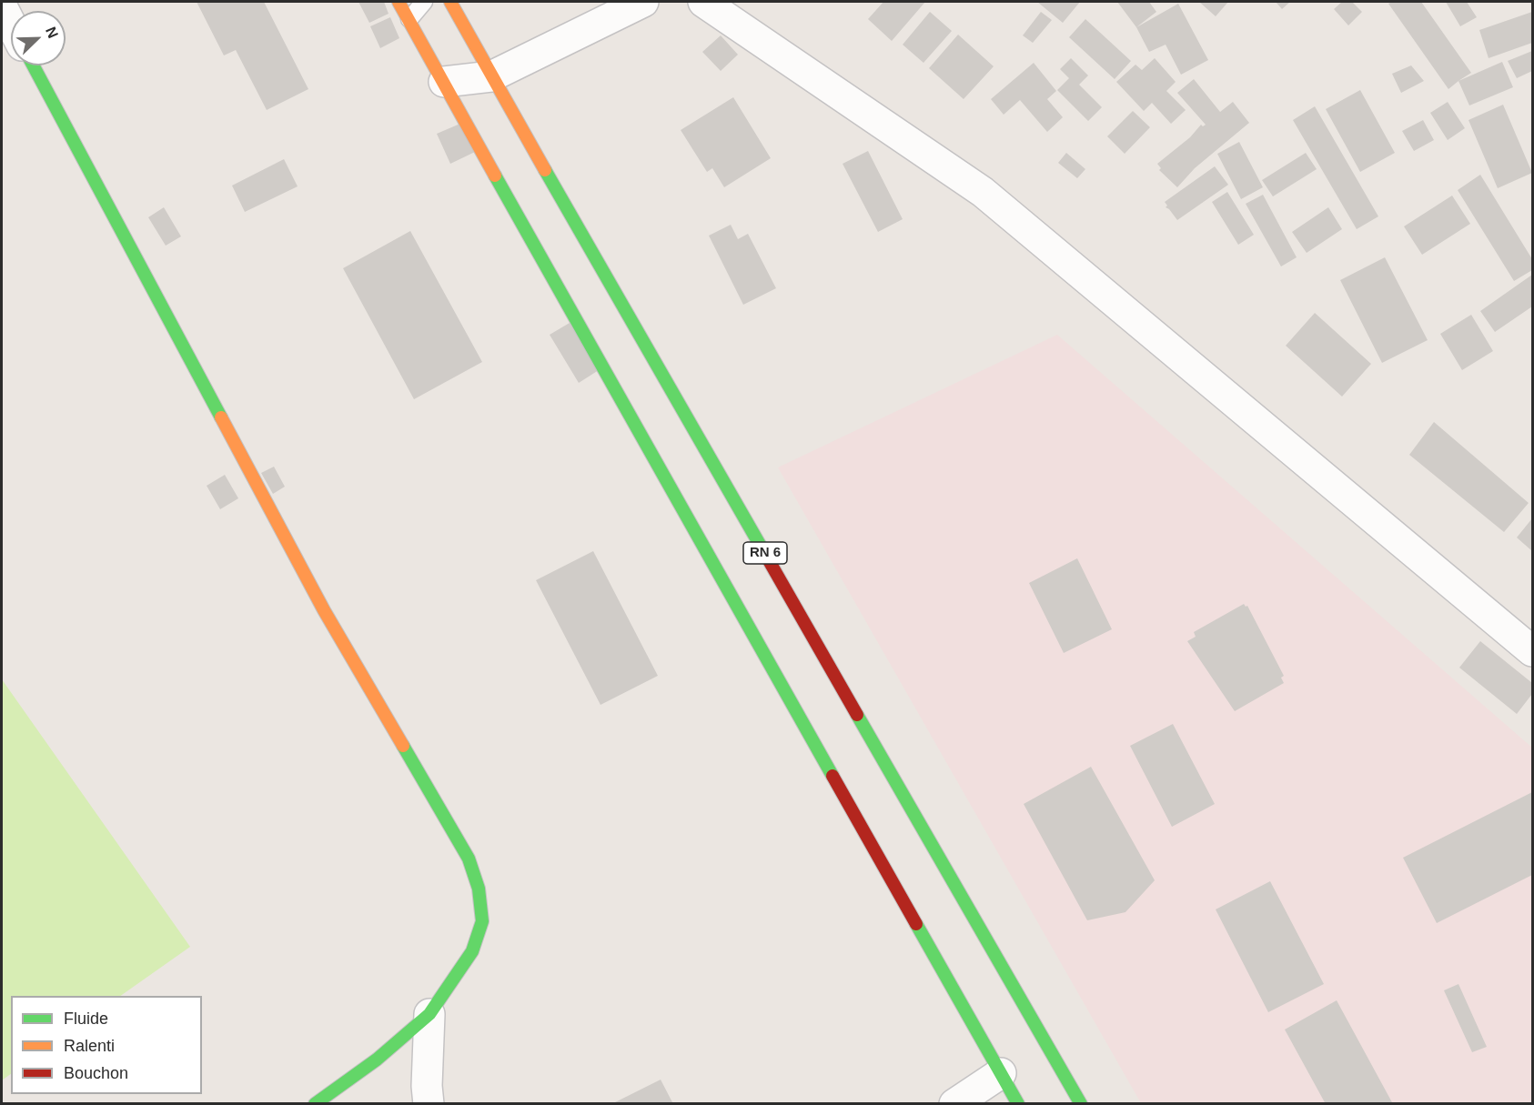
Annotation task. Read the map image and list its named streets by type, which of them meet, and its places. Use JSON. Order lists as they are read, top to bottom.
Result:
{
  "streets": {
    "main road": ["RN 6"]
  },
  "legend": ["Fluide", "Ralenti", "Bouchon"],
  "north": "top right"
}
